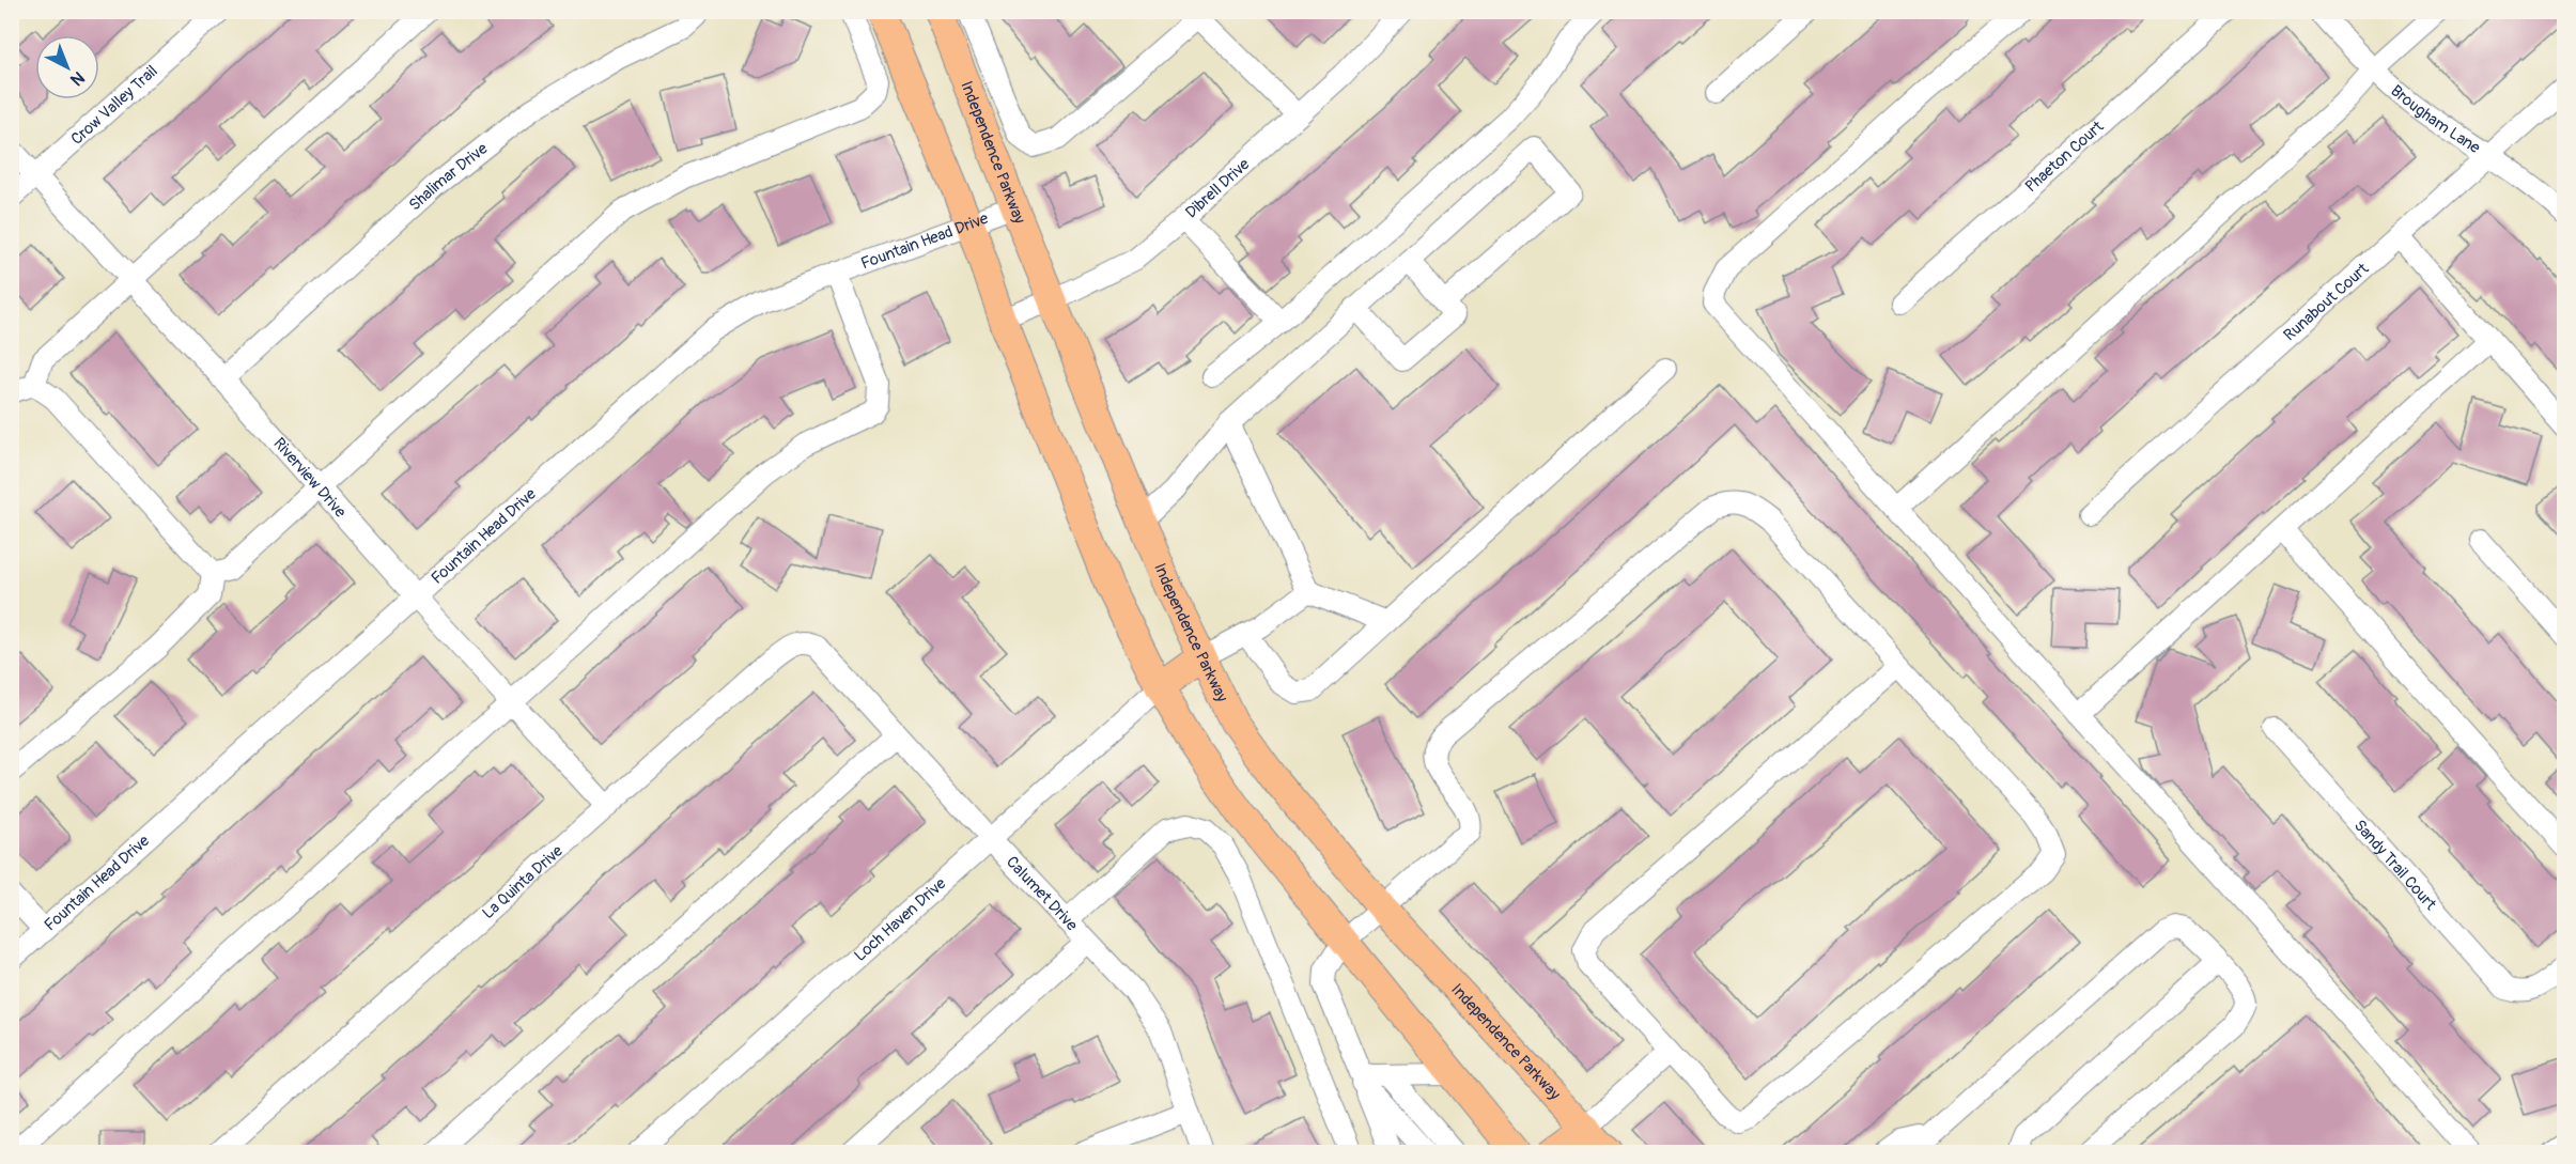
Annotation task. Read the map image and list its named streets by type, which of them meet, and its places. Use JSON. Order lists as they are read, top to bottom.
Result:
{
  "streets": {
    "main road": ["Independence Parkway"],
    "street": [
      "Crow Valley Trail",
      "Brougham Lane",
      "Phaeton Court",
      "Shalimar Drive",
      "Dibrell Drive",
      "Fountain Head Drive",
      "Runabout Court",
      "Riverview Drive",
      "Sandy Trail Court",
      "La Quinta Drive",
      "Calumet Drive",
      "Loch Haven Drive"
    ]
  },
  "crossings": [
    ["Crow Valley Trail", "Riverview Drive"],
    ["Brougham Lane", "Runabout Court"],
    ["Independence Parkway", "Dibrell Drive"],
    ["Independence Parkway", "Fountain Head Drive"],
    ["Shalimar Drive", "Riverview Drive"],
    ["Fountain Head Drive", "Riverview Drive"],
    ["Riverview Drive", "La Quinta Drive"],
    ["La Quinta Drive", "Calumet Drive"],
    ["Calumet Drive", "Loch Haven Drive"]
  ],
  "north": "bottom right"
}
